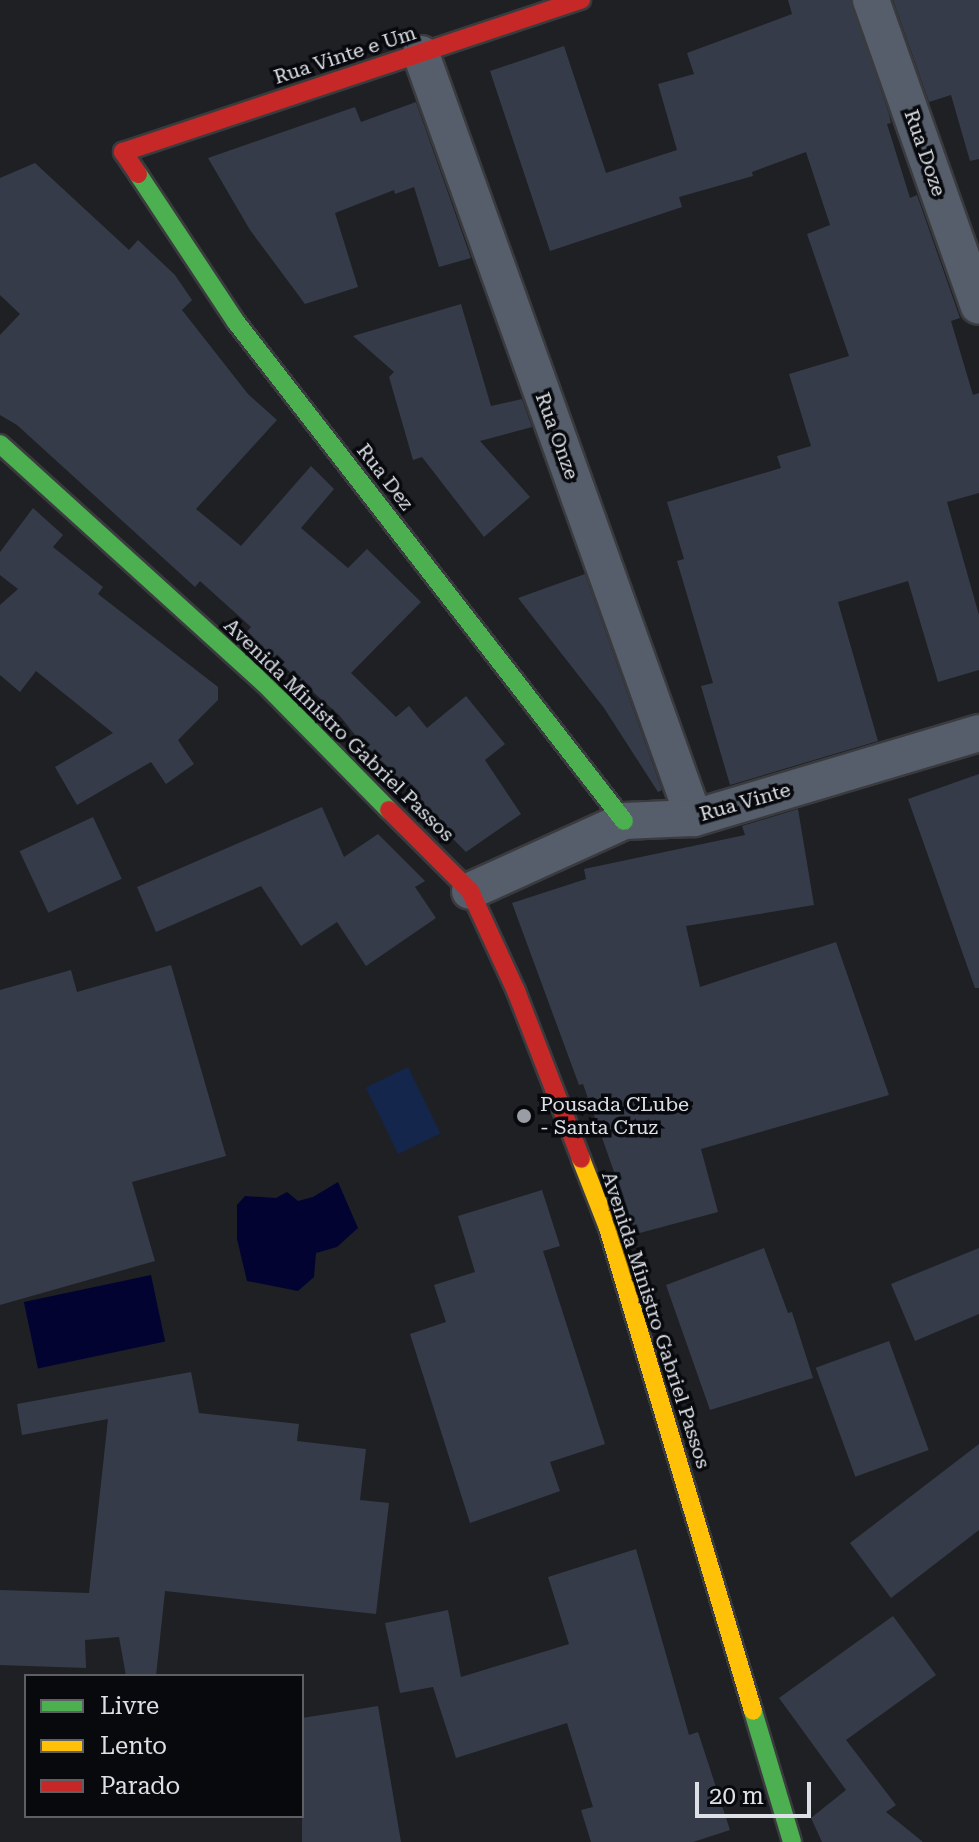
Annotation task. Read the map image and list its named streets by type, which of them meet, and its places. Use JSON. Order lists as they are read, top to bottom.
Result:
{
  "streets": {
    "main road": ["Rua Vinte e Um", "Rua Dez", "Avenida Ministro Gabriel Passos"],
    "street": ["Rua Doze", "Rua Onze", "Rua Vinte"]
  },
  "crossings": [
    ["Rua Vinte e Um", "Rua Onze"],
    ["Rua Vinte e Um", "Rua Dez"],
    ["Rua Onze", "Rua Vinte"],
    ["Rua Dez", "Rua Vinte"],
    ["Avenida Ministro Gabriel Passos", "Rua Vinte"]
  ],
  "places": ["Pousada CLube - Santa Cruz"],
  "legend": ["Livre", "Lento", "Parado"],
  "scale_bar": "20 m"
}
